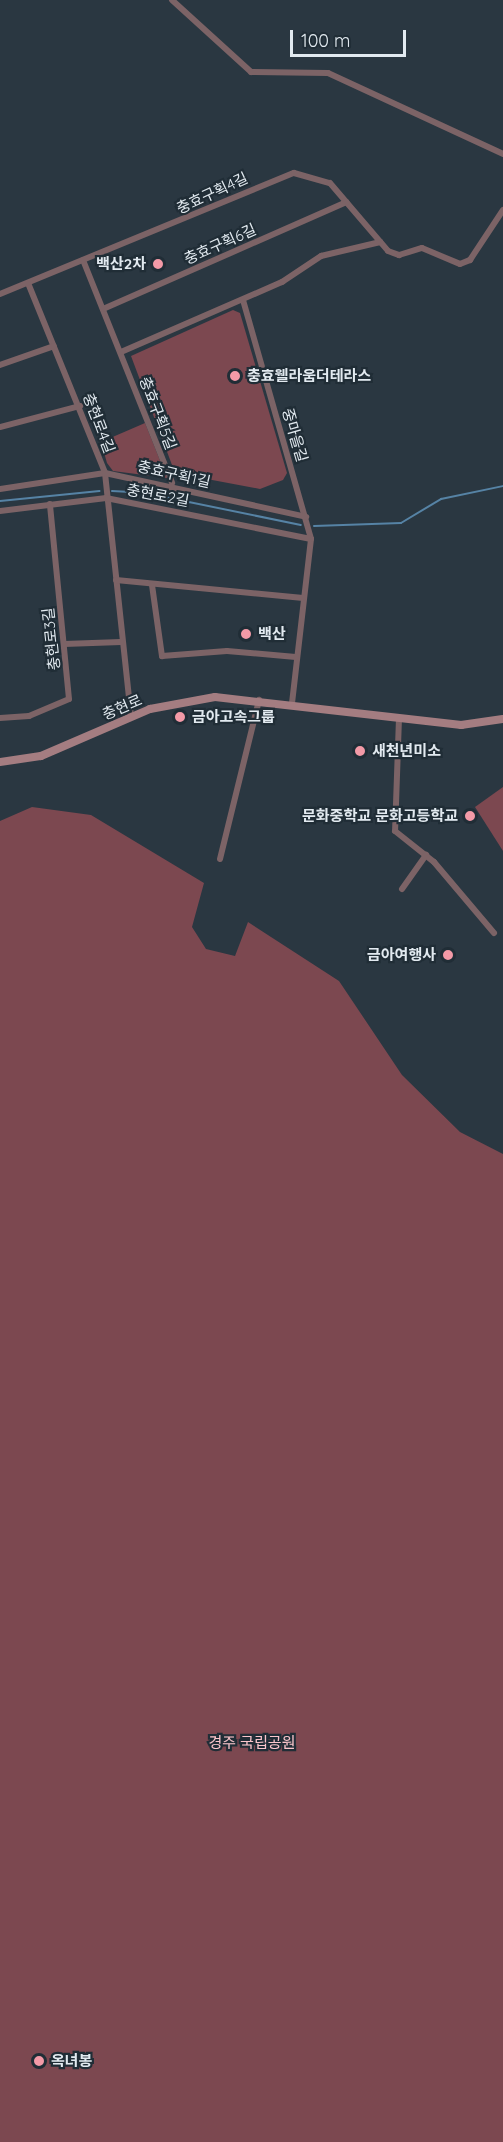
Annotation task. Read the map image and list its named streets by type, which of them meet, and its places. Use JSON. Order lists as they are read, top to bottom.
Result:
{
  "streets": {
    "street": [
      "충효구획4길",
      "충효구획6길",
      "충효구획5길",
      "충현로4길",
      "중마을길",
      "충효구획1길",
      "충현로2길",
      "충현로3길",
      "충현로"
    ]
  },
  "crossings": [
    ["충효구획4길", "충효구획6길"],
    ["충효구획4길", "충효구획5길"],
    ["충효구획4길", "충현로4길"],
    ["충효구획6길", "충효구획5길"],
    ["충효구획5길", "충효구획1길"],
    ["충현로4길", "충효구획1길"],
    ["충현로4길", "충현로2길"],
    ["충현로4길", "충현로"],
    ["중마을길", "충효구획1길"],
    ["중마을길", "충현로2길"],
    ["중마을길", "충현로"],
    ["충현로2길", "충현로3길"]
  ],
  "parks": ["경주 국립공원"],
  "places": [
    "백산2차",
    "충효웰라움더테라스",
    "백산",
    "금아고속그룹",
    "새천년미소",
    "문화중학교 문화고등학교",
    "금아여행사",
    "옥녀봉"
  ],
  "scale_bar": "100 m"
}
